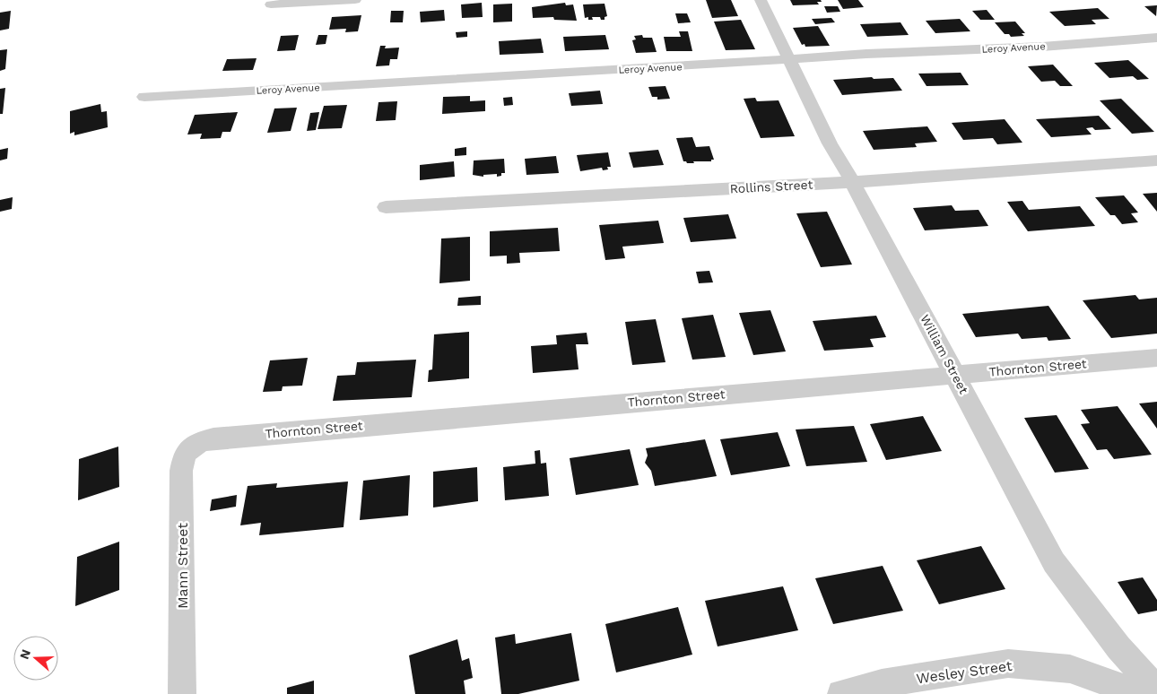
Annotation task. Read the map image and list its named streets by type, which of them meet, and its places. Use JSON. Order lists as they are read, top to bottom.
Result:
{
  "streets": {
    "street": [
      "Leroy Avenue",
      "Rollins Street",
      "William Street",
      "Thornton Street",
      "Mann Street",
      "Wesley Street"
    ]
  },
  "crossings": [
    ["Leroy Avenue", "William Street"],
    ["Rollins Street", "William Street"],
    ["William Street", "Thornton Street"],
    ["Thornton Street", "Mann Street"]
  ],
  "north": "left"
}
